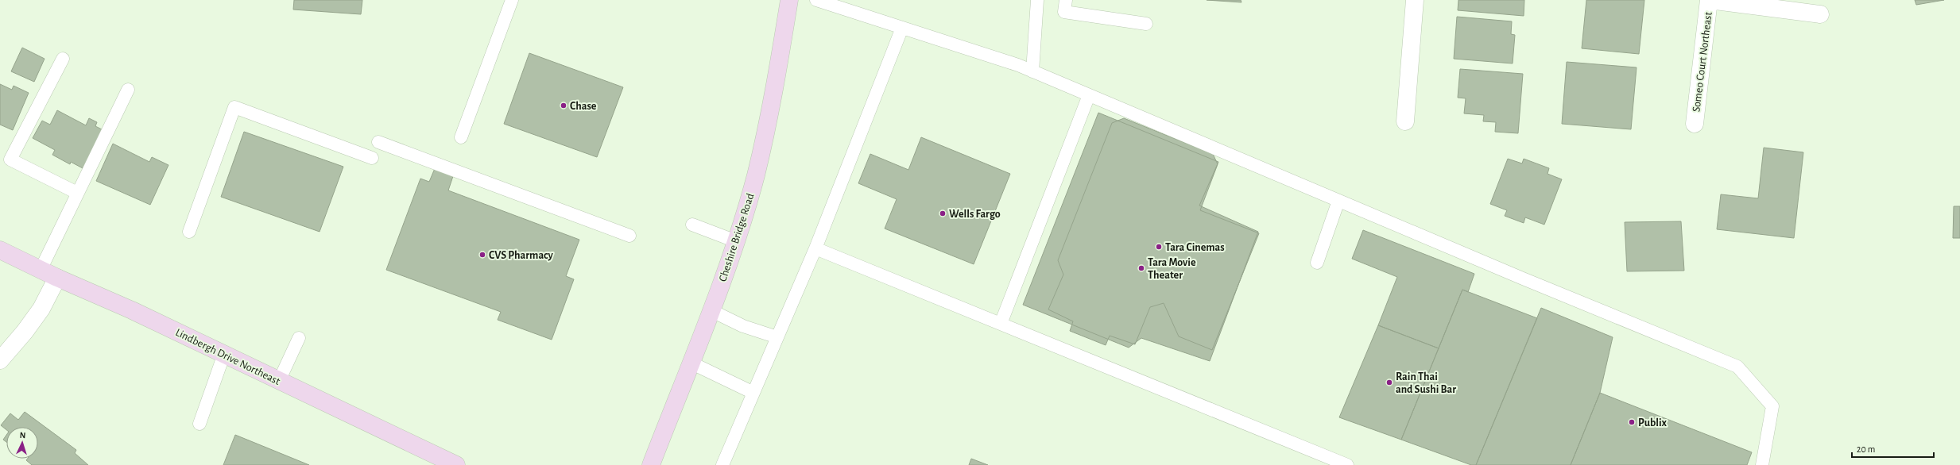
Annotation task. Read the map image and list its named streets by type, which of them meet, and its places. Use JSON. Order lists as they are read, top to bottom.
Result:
{
  "streets": {
    "main road": ["Cheshire Bridge Road", "Lindbergh Drive Northeast"],
    "street": ["Someo Court Northeast"]
  },
  "places": [
    "Chase",
    "Wells Fargo",
    "Tara Cinemas",
    "CVS Pharmacy",
    "Tara Movie Theater",
    "Rain Thai and Sushi Bar",
    "Publix"
  ],
  "scale_bar": "20 m",
  "north": "top"
}
